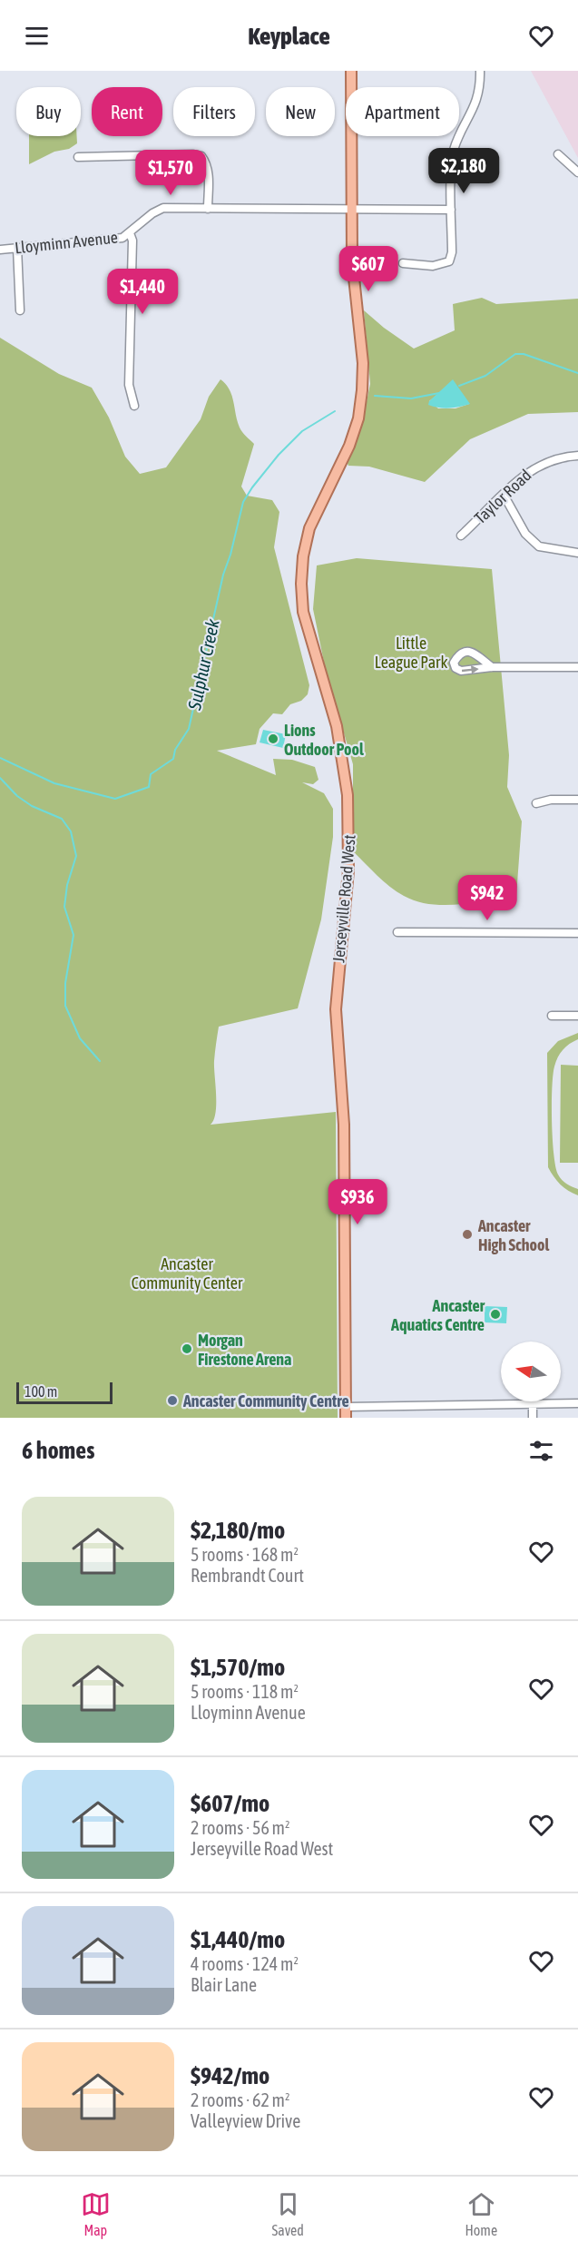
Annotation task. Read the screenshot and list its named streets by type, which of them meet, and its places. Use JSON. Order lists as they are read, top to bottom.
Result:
{
  "streets": {
    "main road": ["Jerseyville Road West"],
    "street": ["Lloyminn Avenue", "Taylor Road"]
  },
  "crossings": [
    ["Lloyminn Avenue", "Jerseyville Road West"]
  ],
  "water": ["Sulphur Creek"],
  "parks": ["Little League Park", "Ancaster Community Center"],
  "places": [
    "Lions Outdoor Pool",
    "Ancaster High School",
    "Ancaster Aquatics Centre",
    "Morgan Firestone Arena",
    "Ancaster Community Centre"
  ],
  "scale_bar": "100 m",
  "north": "left",
  "page": {
    "header": "Keyplace",
    "chip": [
      "Buy",
      "Rent",
      "Filters",
      "New",
      "Apartment"
    ],
    "price": [
      "$2,180",
      "$1,570",
      "$607",
      "$1,440",
      "$942",
      "$936"
    ],
    "scale": "100 m",
    "heading": "6 homes",
    "list": [
      {
        "name": "$2,180/mo",
        "note": "5 rooms · 168 m² · Rembrandt Court"
      },
      {
        "name": "$1,570/mo",
        "note": "5 rooms · 118 m² · Lloyminn Avenue"
      },
      {
        "name": "$607/mo",
        "note": "2 rooms · 56 m² · Jerseyville Road West"
      },
      {
        "name": "$1,440/mo",
        "note": "4 rooms · 124 m² · Blair Lane"
      },
      {
        "name": "$942/mo",
        "note": "2 rooms · 62 m² · Valleyview Drive"
      }
    ],
    "tabs": ["Map", "Saved", "Home"]
  }
}
